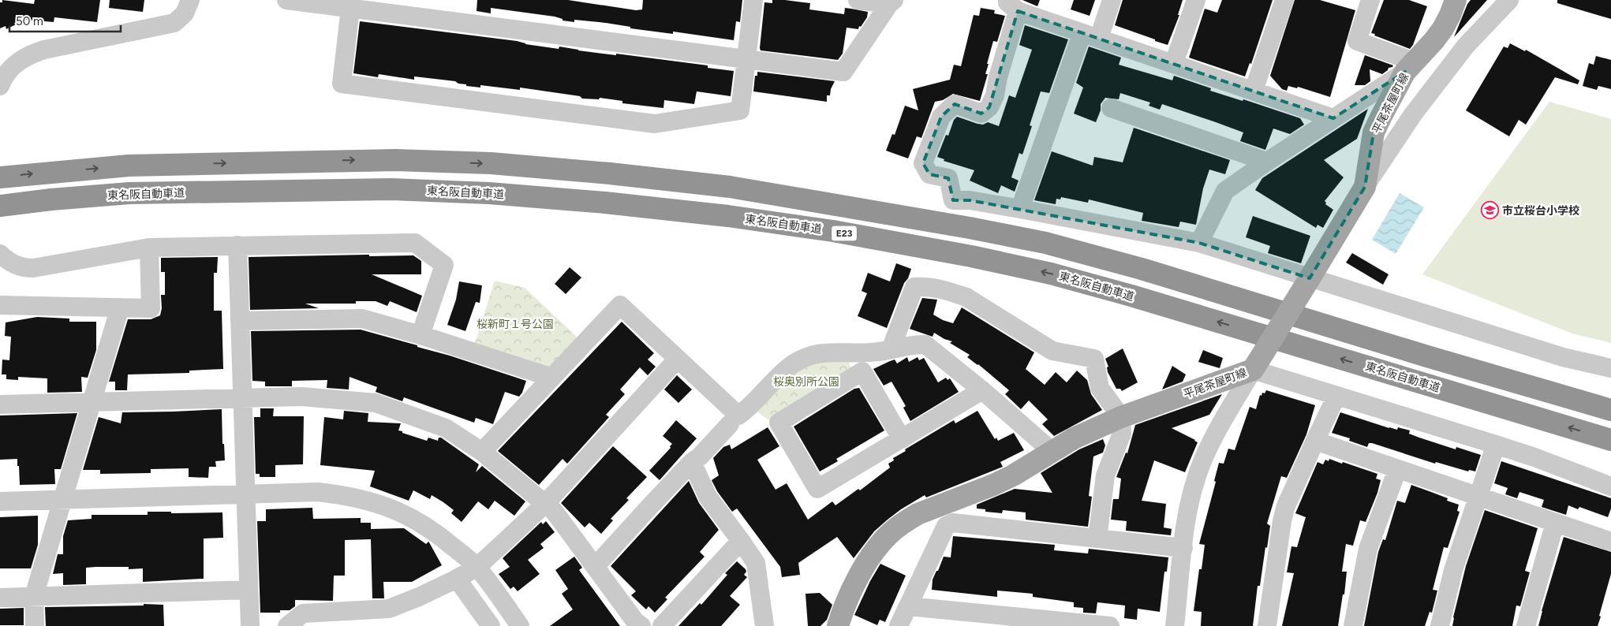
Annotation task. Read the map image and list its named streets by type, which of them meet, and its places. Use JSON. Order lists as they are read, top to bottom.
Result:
{
  "streets": {
    "highway": ["東名阪自動車道", "E23"],
    "main road": ["平尾茶屋町線"]
  },
  "parks": ["桜新町１号公園", "桜奥別所公園"],
  "places": {
    "school or university": ["市立桜台小学校"]
  },
  "scale_bar": "50 m"
}
